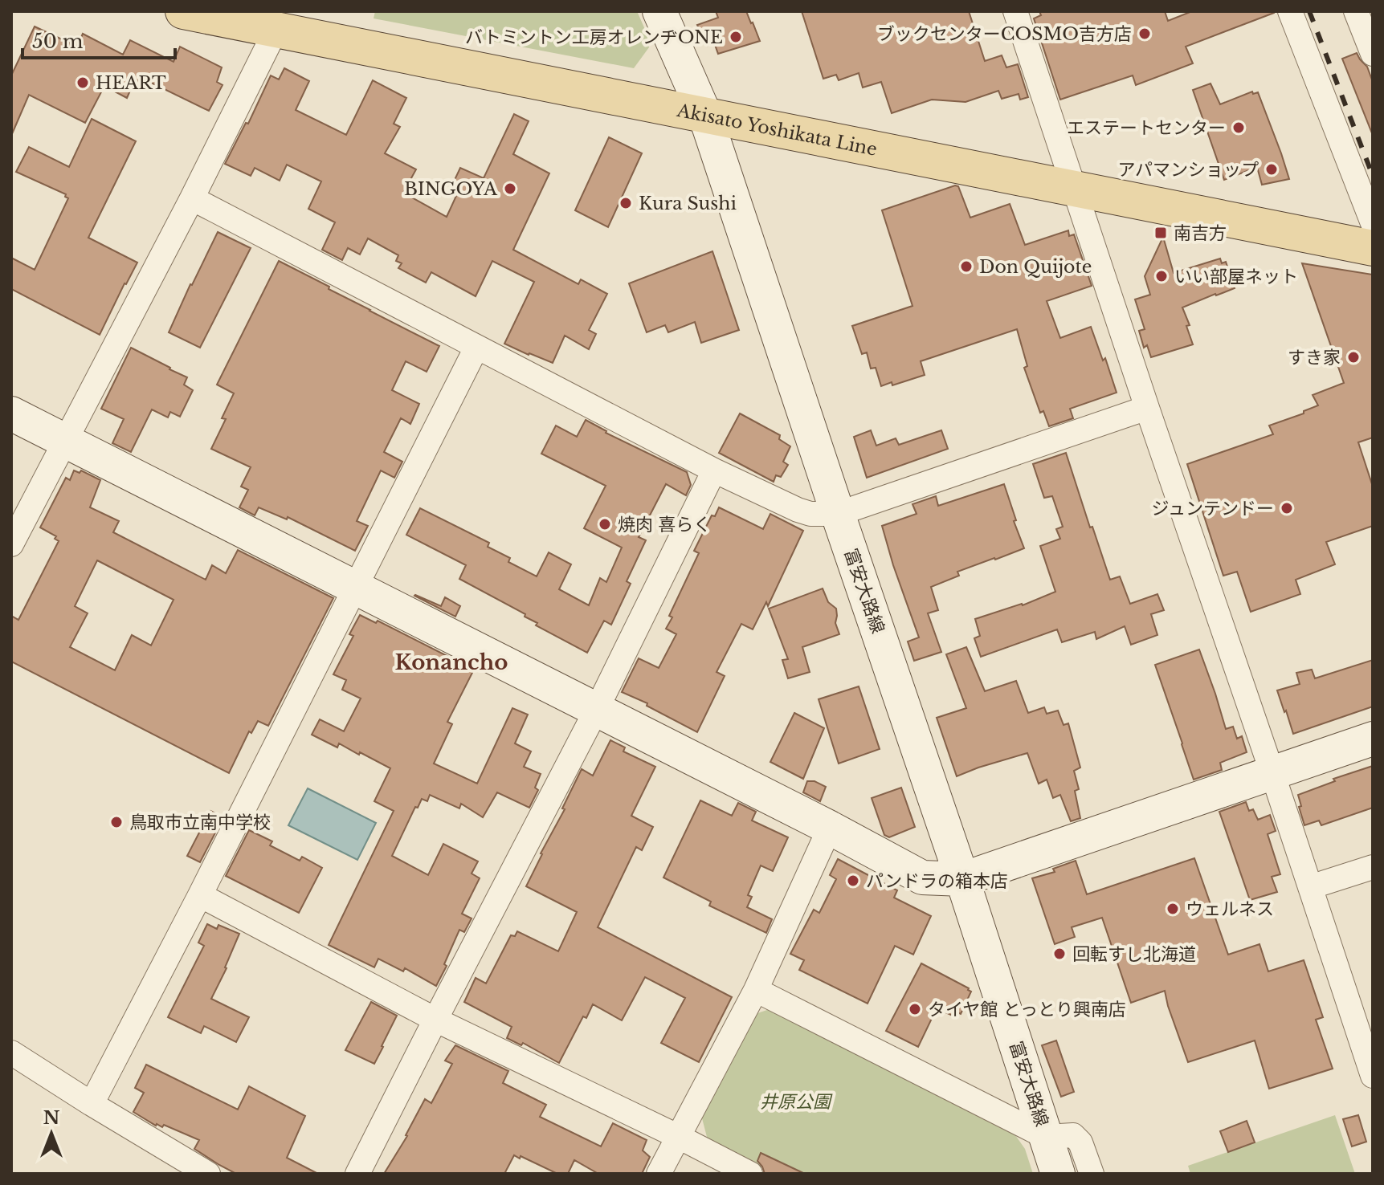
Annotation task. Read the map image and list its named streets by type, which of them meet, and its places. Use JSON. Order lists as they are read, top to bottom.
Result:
{
  "streets": {
    "main road": ["Akisato Yoshikata Line"],
    "street": ["富安大路線"]
  },
  "crossings": [
    ["Akisato Yoshikata Line", "富安大路線"]
  ],
  "districts": ["Konancho"],
  "parks": ["井原公園"],
  "places": {
    "other": [
      "ブックセンターCOSMO吉方店",
      "バトミントン工房オレンヂONE",
      "HEART",
      "エステートセンター",
      "アパマンショップ",
      "BINGOYA",
      "Kura Sushi",
      "Don Quijote",
      "いい部屋ネット",
      "すき家",
      "ジュンテンドー",
      "焼肉 喜らく",
      "鳥取市立南中学校",
      "パンドラの箱本店",
      "ウェルネス",
      "回転すし北海道",
      "タイヤ館 とっとり興南店"
    ],
    "transit": ["南吉方"]
  },
  "scale_bar": "50 m",
  "north": "top"
}
